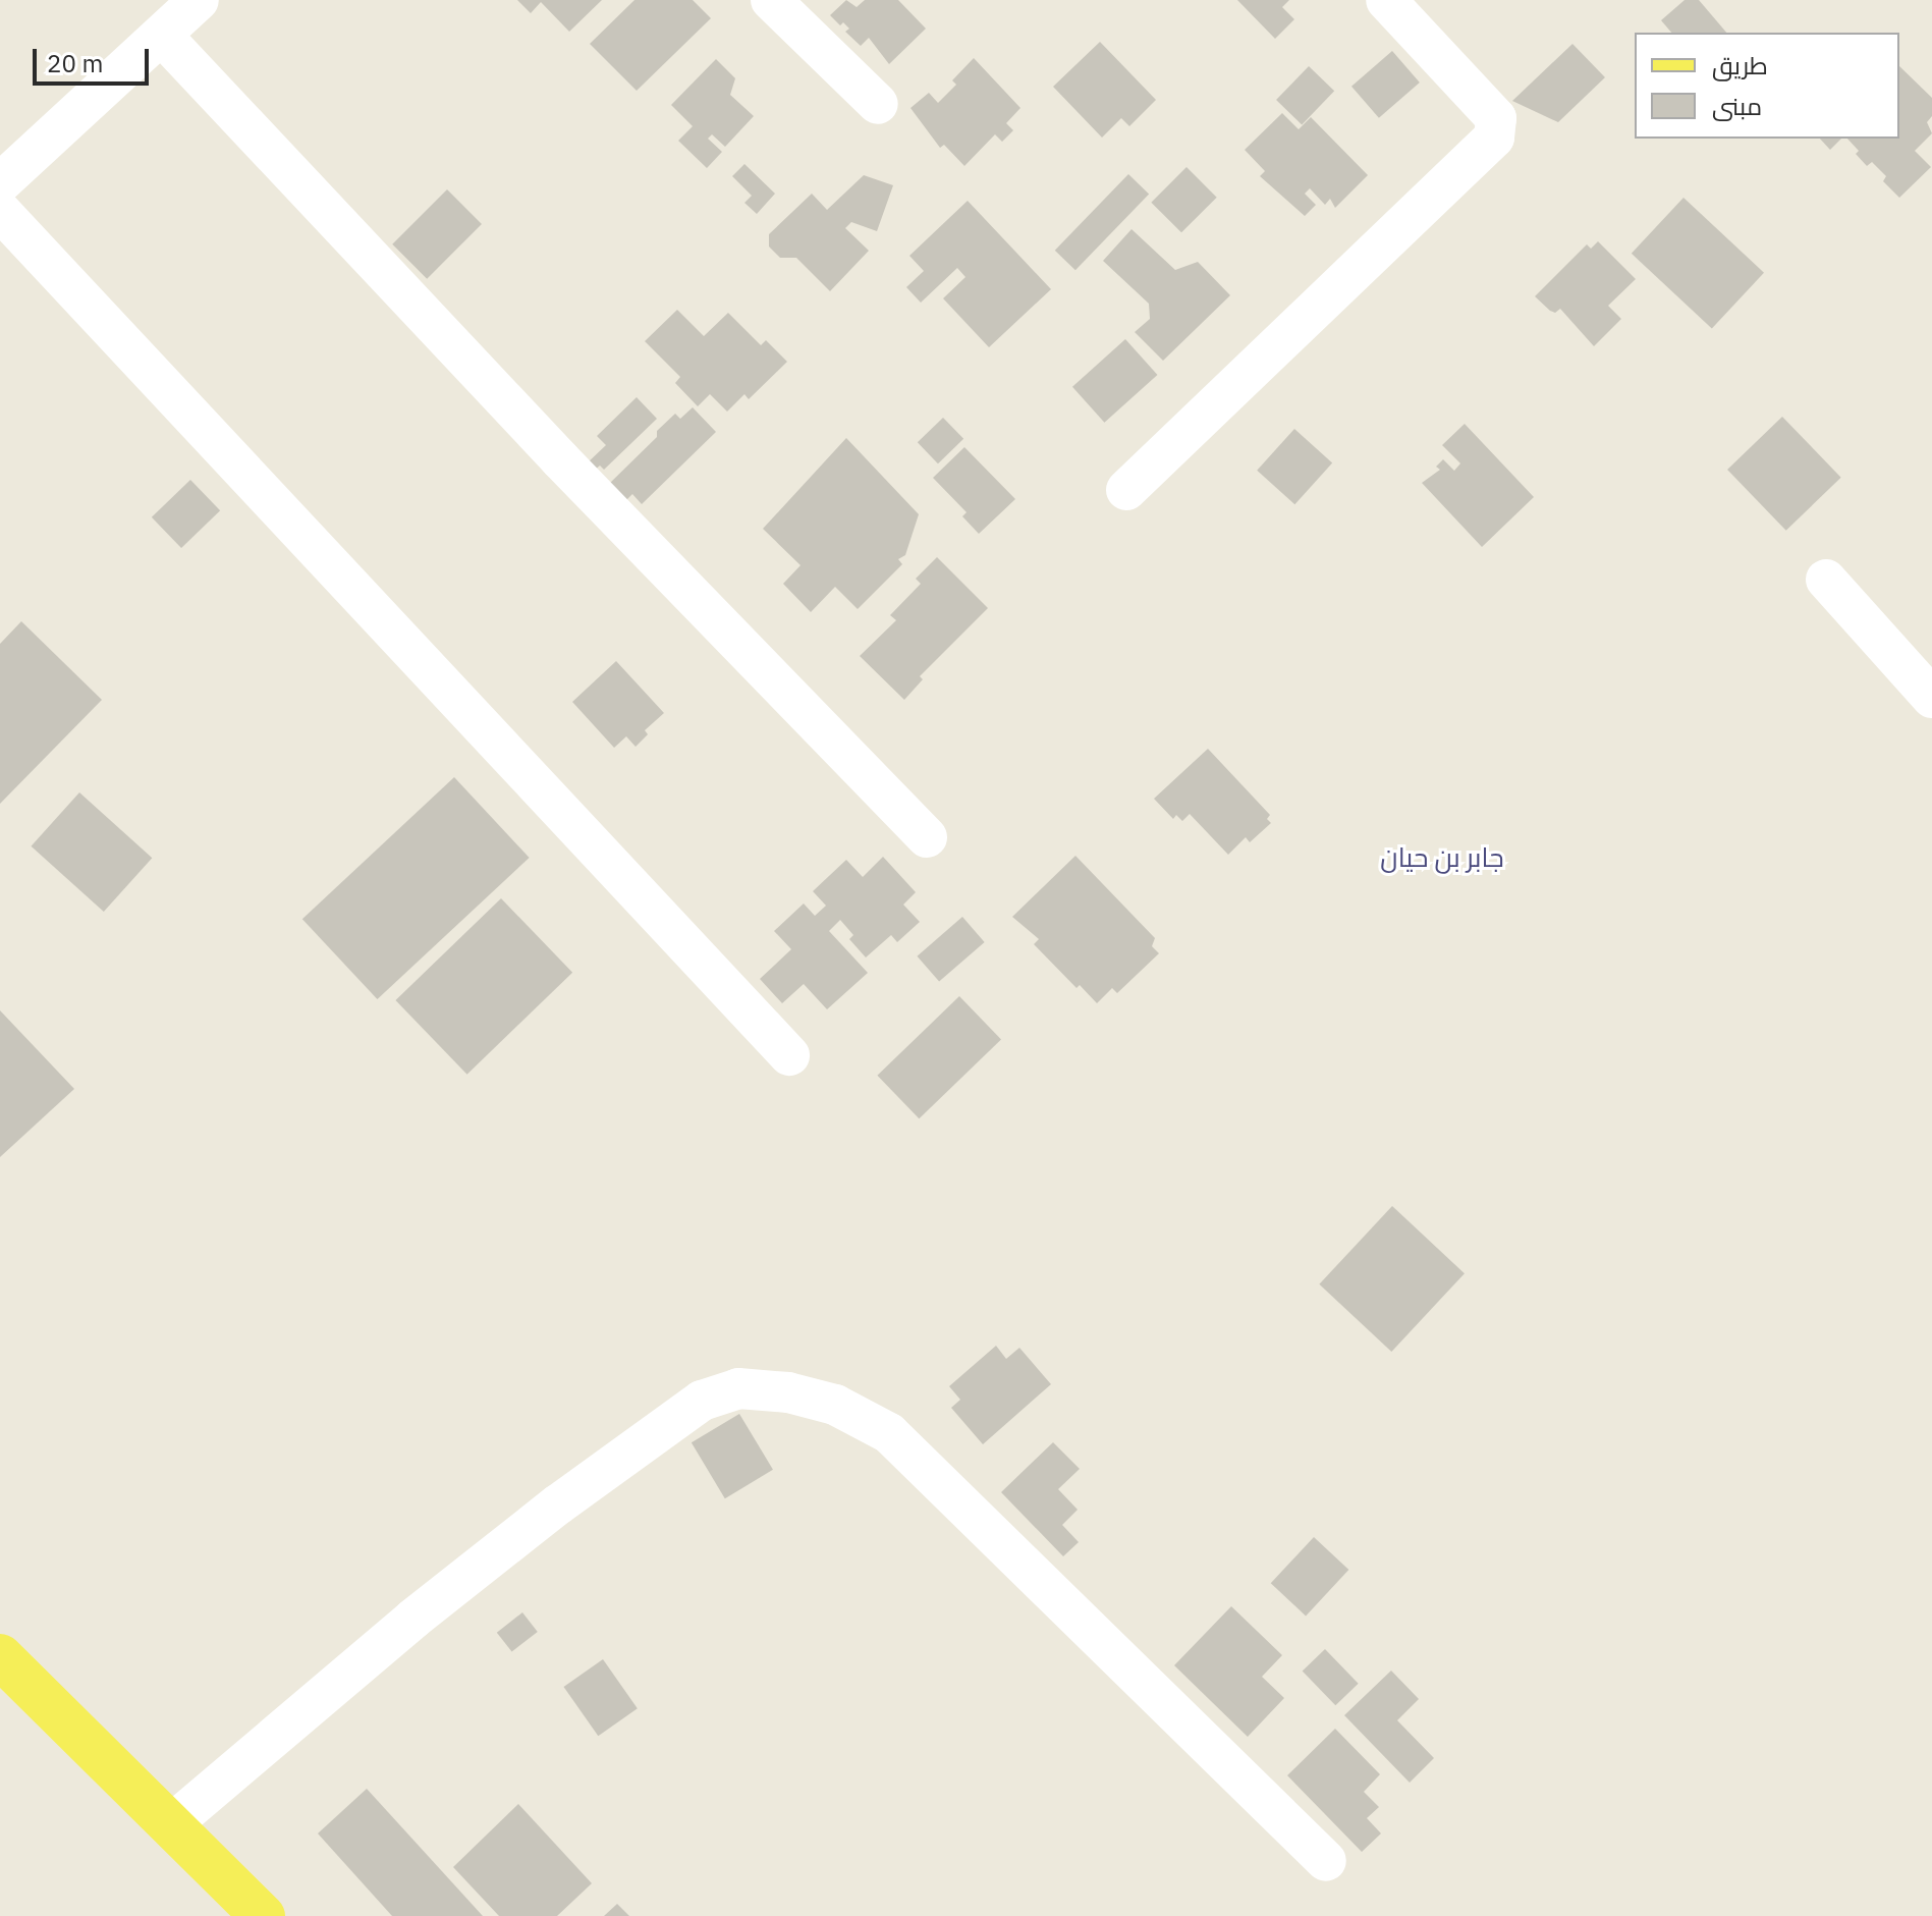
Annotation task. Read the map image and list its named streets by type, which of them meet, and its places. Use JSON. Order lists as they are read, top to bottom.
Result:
{
  "districts": ["جابر بن حيان"],
  "legend": ["طريق", "مبنى"],
  "scale_bar": "20 m"
}
